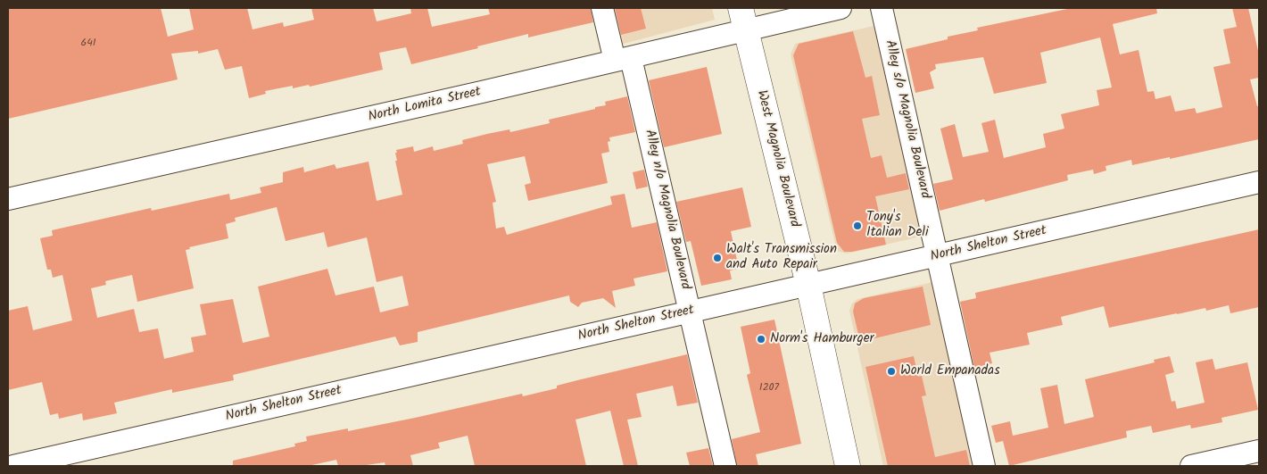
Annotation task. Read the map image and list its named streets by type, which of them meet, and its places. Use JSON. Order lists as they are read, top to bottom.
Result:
{
  "streets": {
    "main road": ["West Magnolia Boulevard"],
    "street": [
      "North Lomita Street",
      "Alley s/o Magnolia Boulevard",
      "Alley n/o Magnolia Boulevard",
      "North Shelton Street"
    ]
  },
  "crossings": [
    ["North Lomita Street", "West Magnolia Boulevard"],
    ["North Lomita Street", "Alley n/o Magnolia Boulevard"],
    ["Alley s/o Magnolia Boulevard", "North Shelton Street"],
    ["West Magnolia Boulevard", "North Shelton Street"],
    ["Alley n/o Magnolia Boulevard", "North Shelton Street"]
  ],
  "places": [
    "Tony's Italian Deli",
    "Walt's Transmission and Auto Repair",
    "Norm's Hamburger",
    "World Empanadas"
  ],
  "house_numbers": ["641", "1207"]
}
